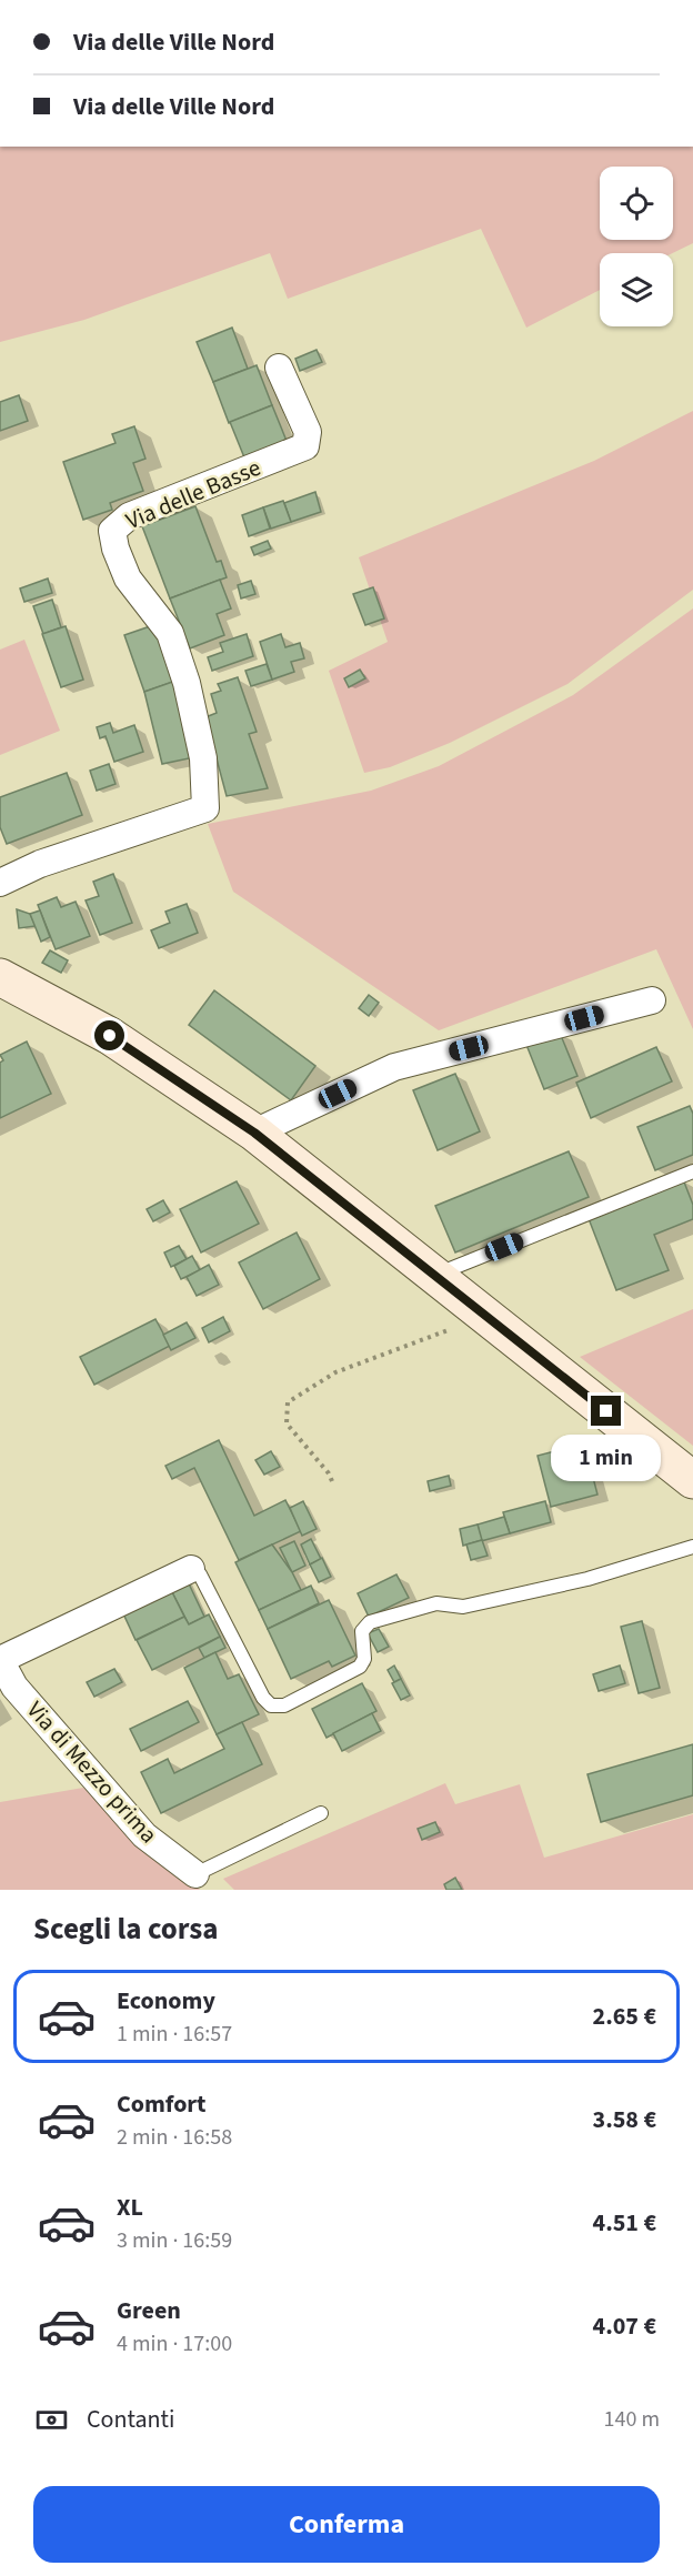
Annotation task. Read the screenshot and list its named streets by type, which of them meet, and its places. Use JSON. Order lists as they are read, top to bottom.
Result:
{
  "streets": {
    "street": ["Via delle Basse", "Via di Mezzo prima"]
  },
  "page": {
    "banner": ["Via delle Ville Nord", "Via delle Ville Nord"],
    "bubble": "1 min",
    "heading": "Scegli la corsa",
    "list": [
      {
        "name": "Economy",
        "note": "1 min · 16:57",
        "value": "2.65 €"
      },
      {
        "name": "Comfort",
        "note": "2 min · 16:58",
        "value": "3.58 €"
      },
      {
        "name": "XL",
        "note": "3 min · 16:59",
        "value": "4.51 €"
      },
      {
        "name": "Green",
        "note": "4 min · 17:00",
        "value": "4.07 €"
      }
    ],
    "pay": ["Contanti", "140 m"],
    "buttons": "Conferma"
  }
}
